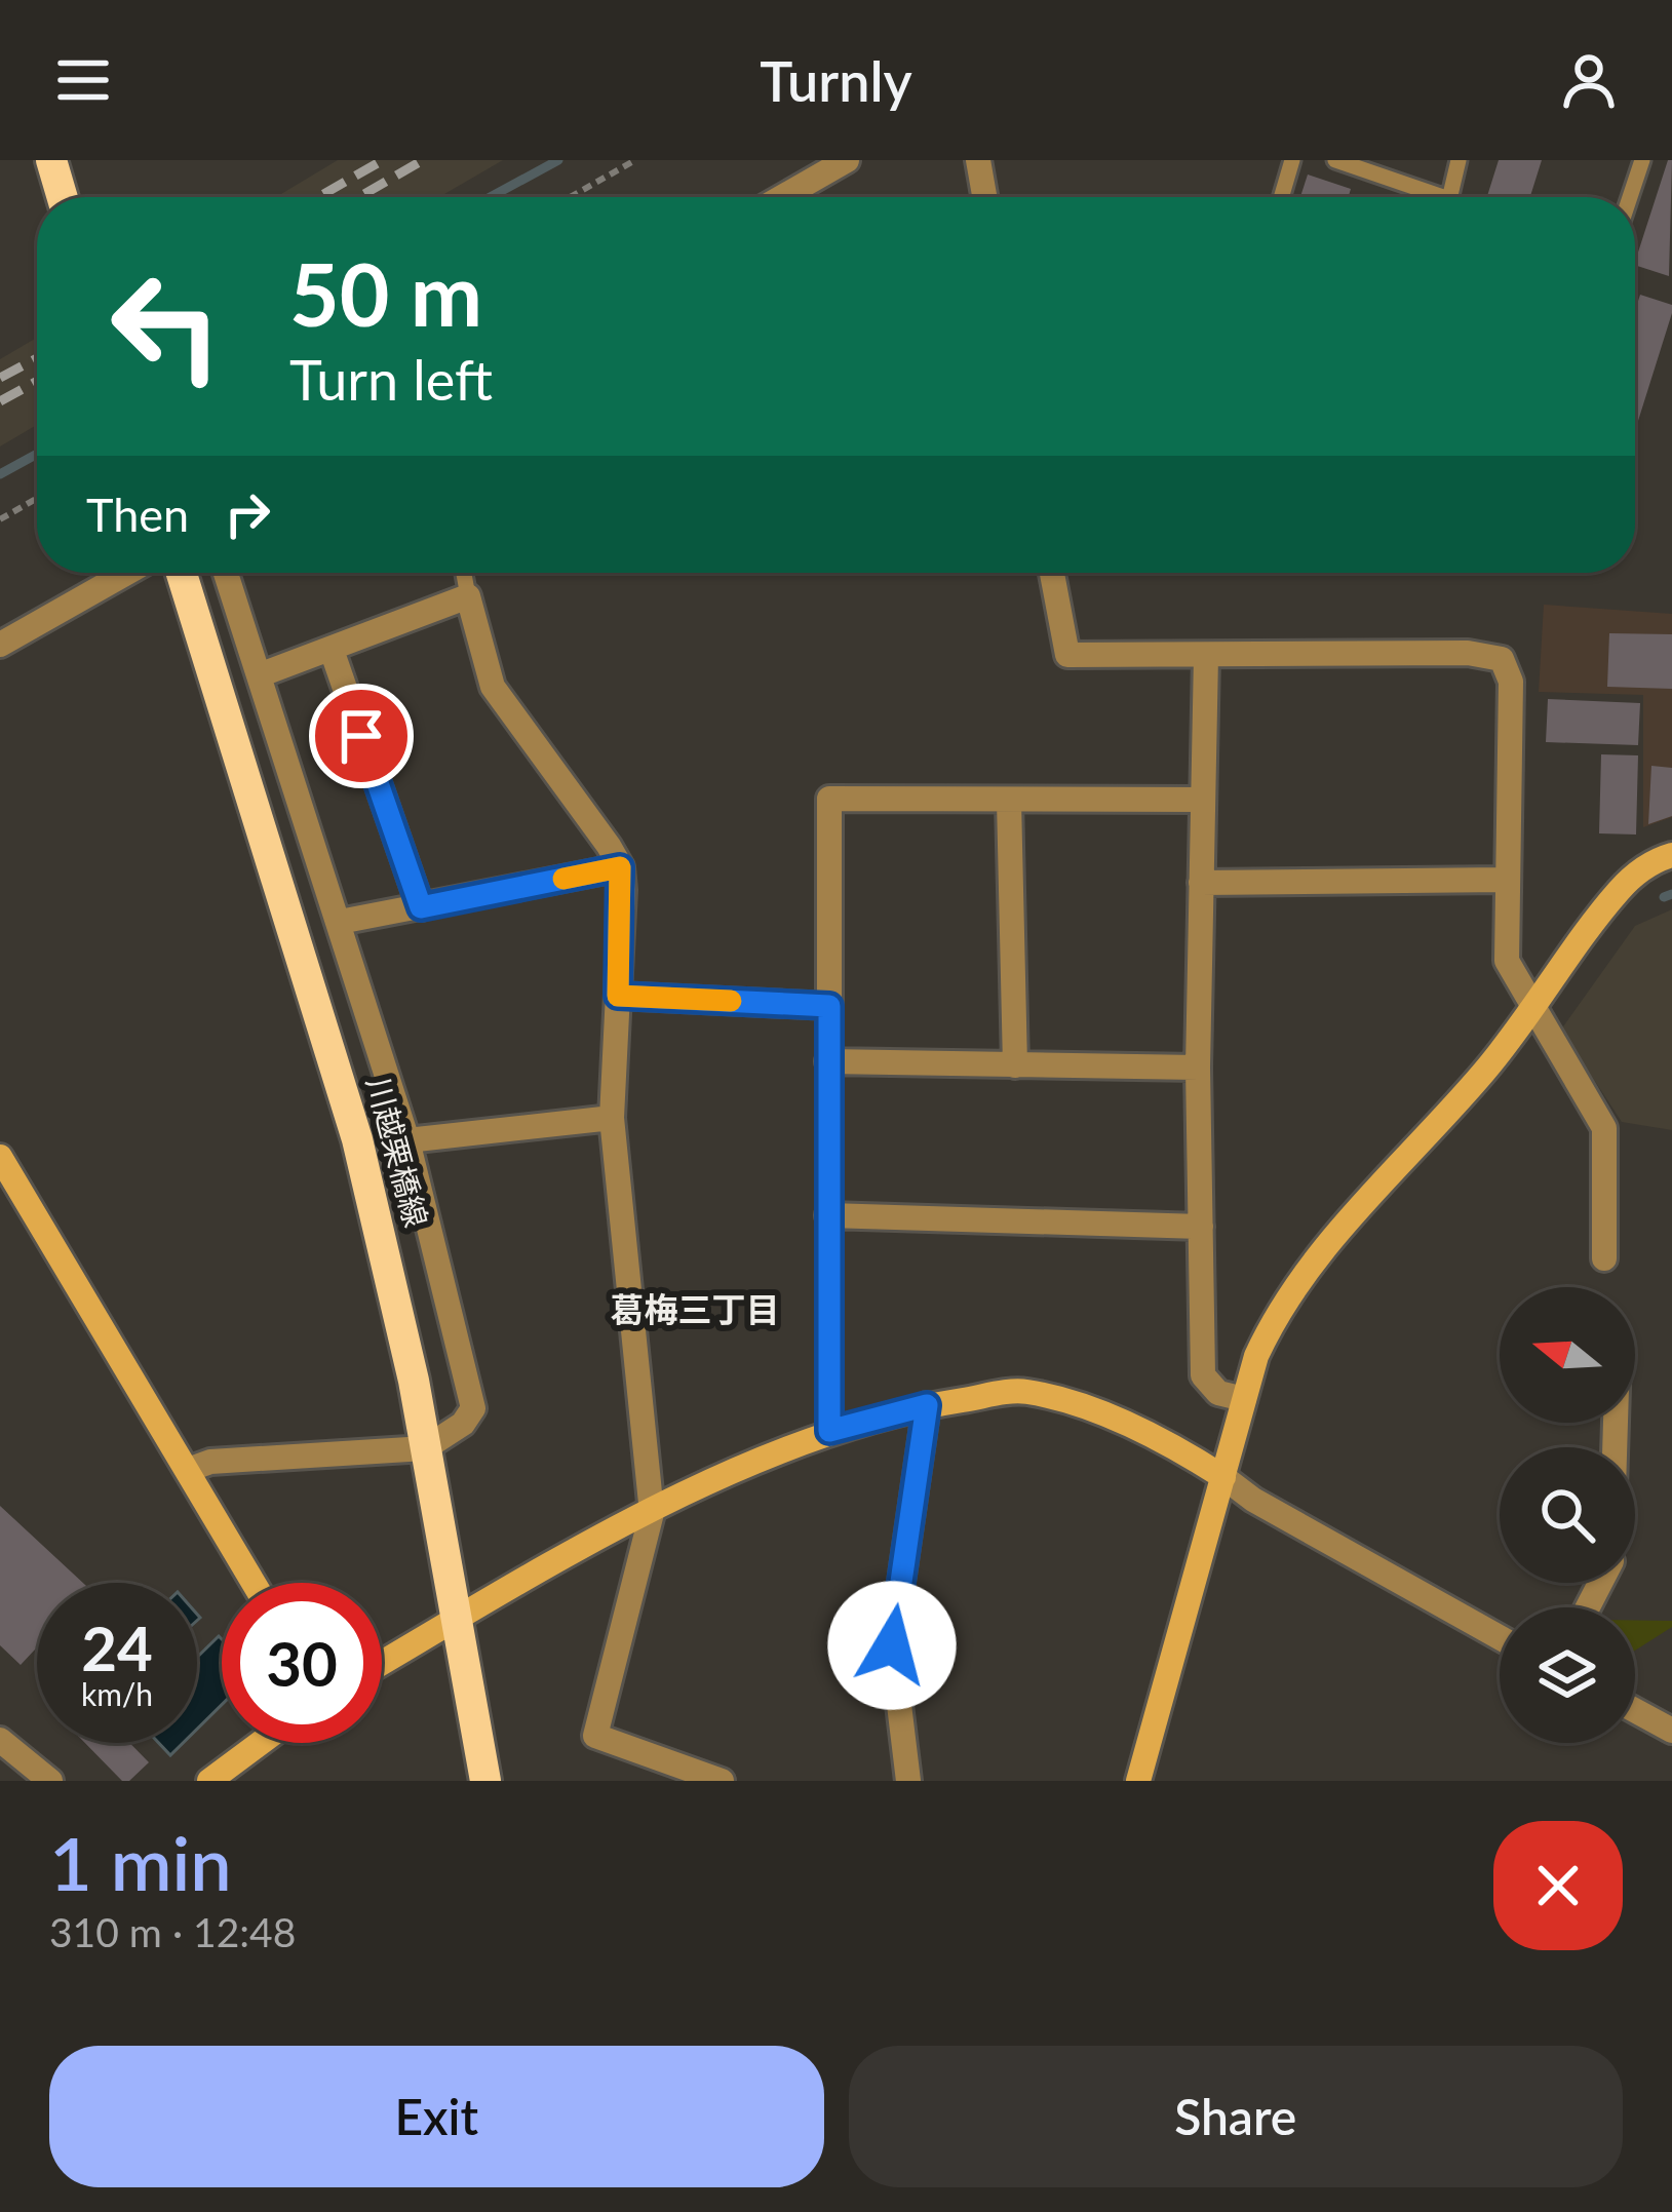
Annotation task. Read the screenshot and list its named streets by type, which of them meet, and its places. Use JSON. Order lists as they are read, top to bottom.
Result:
{
  "streets": {
    "main road": ["川越栗橋線"]
  },
  "districts": ["葛梅三丁目"],
  "north": "left",
  "page": {
    "header": "Turnly",
    "turn": ["50 m", "Turn left"],
    "then": "Then",
    "speed": "24 km/h",
    "limit": "30",
    "heading": ["1 min", "310 m · 12:48"],
    "buttons": ["Exit", "Share"]
  }
}
